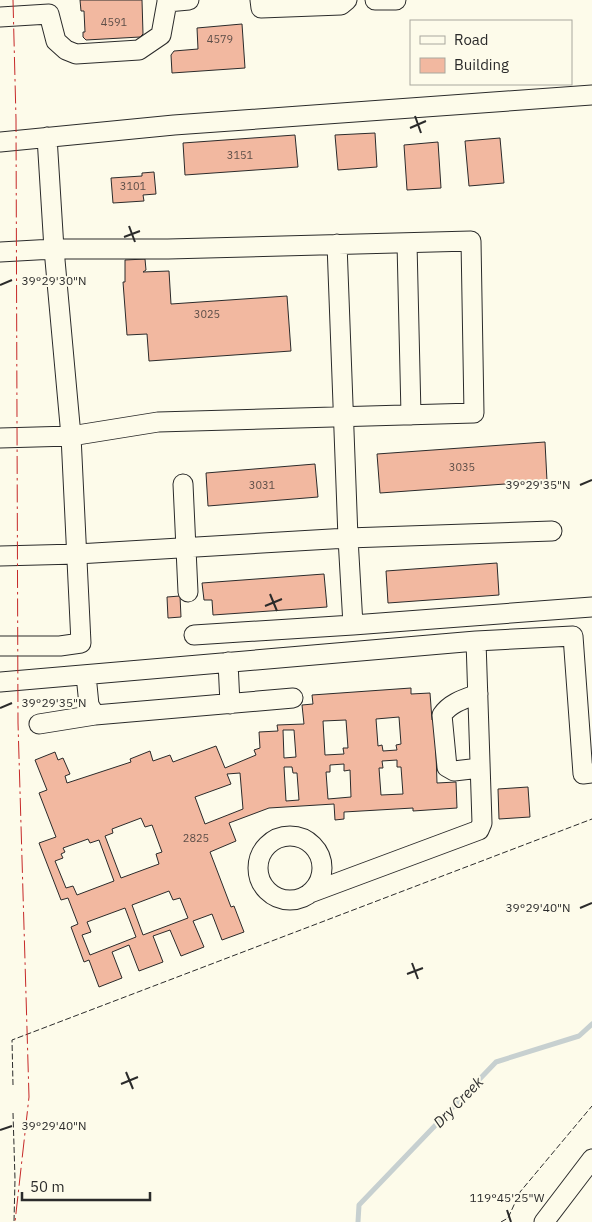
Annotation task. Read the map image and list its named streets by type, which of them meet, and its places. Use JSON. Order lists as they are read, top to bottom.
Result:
{
  "water": ["Dry Creek"],
  "house_numbers": [
    "4591",
    "4579",
    "3151",
    "3101",
    "3025",
    "3035",
    "3031",
    "2825"
  ],
  "legend": ["Road", "Building"],
  "scale_bar": "50 m",
  "coordinates": [
    "39°29'30\"N",
    "39°29'35\"N",
    "39°29'40\"N",
    "119°45'25\"W"
  ]
}
